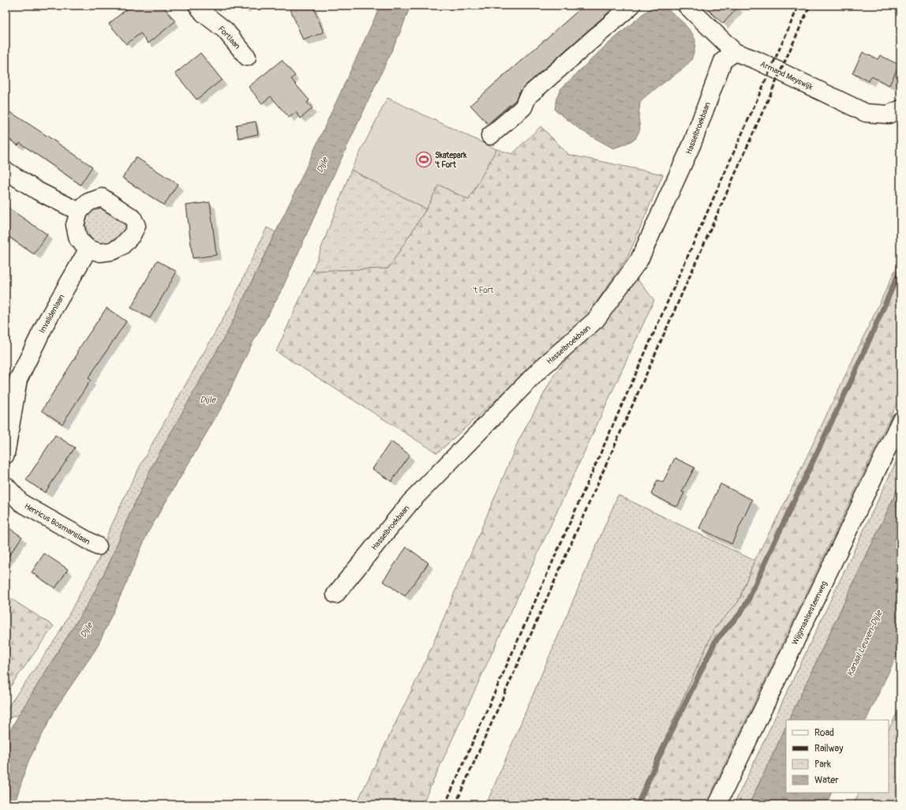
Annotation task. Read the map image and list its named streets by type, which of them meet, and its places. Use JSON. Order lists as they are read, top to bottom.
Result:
{
  "streets": {
    "street": [
      "Fortlaan",
      "Armand Meyswijk",
      "Hasselbroekbaan",
      "Invalidenlaan",
      "Henricus Bosmanslaan",
      "Wijgmaalsesteenweg"
    ]
  },
  "crossings": [
    ["Armand Meyswijk", "Hasselbroekbaan"]
  ],
  "water": ["Dijle", "Kanaal Leuven-Dijle"],
  "parks": ["'t Fort"],
  "places": {
    "sports": ["Skatepark 't Fort"]
  },
  "legend": [
    "Road",
    "Railway",
    "Park",
    "Water"
  ]
}
